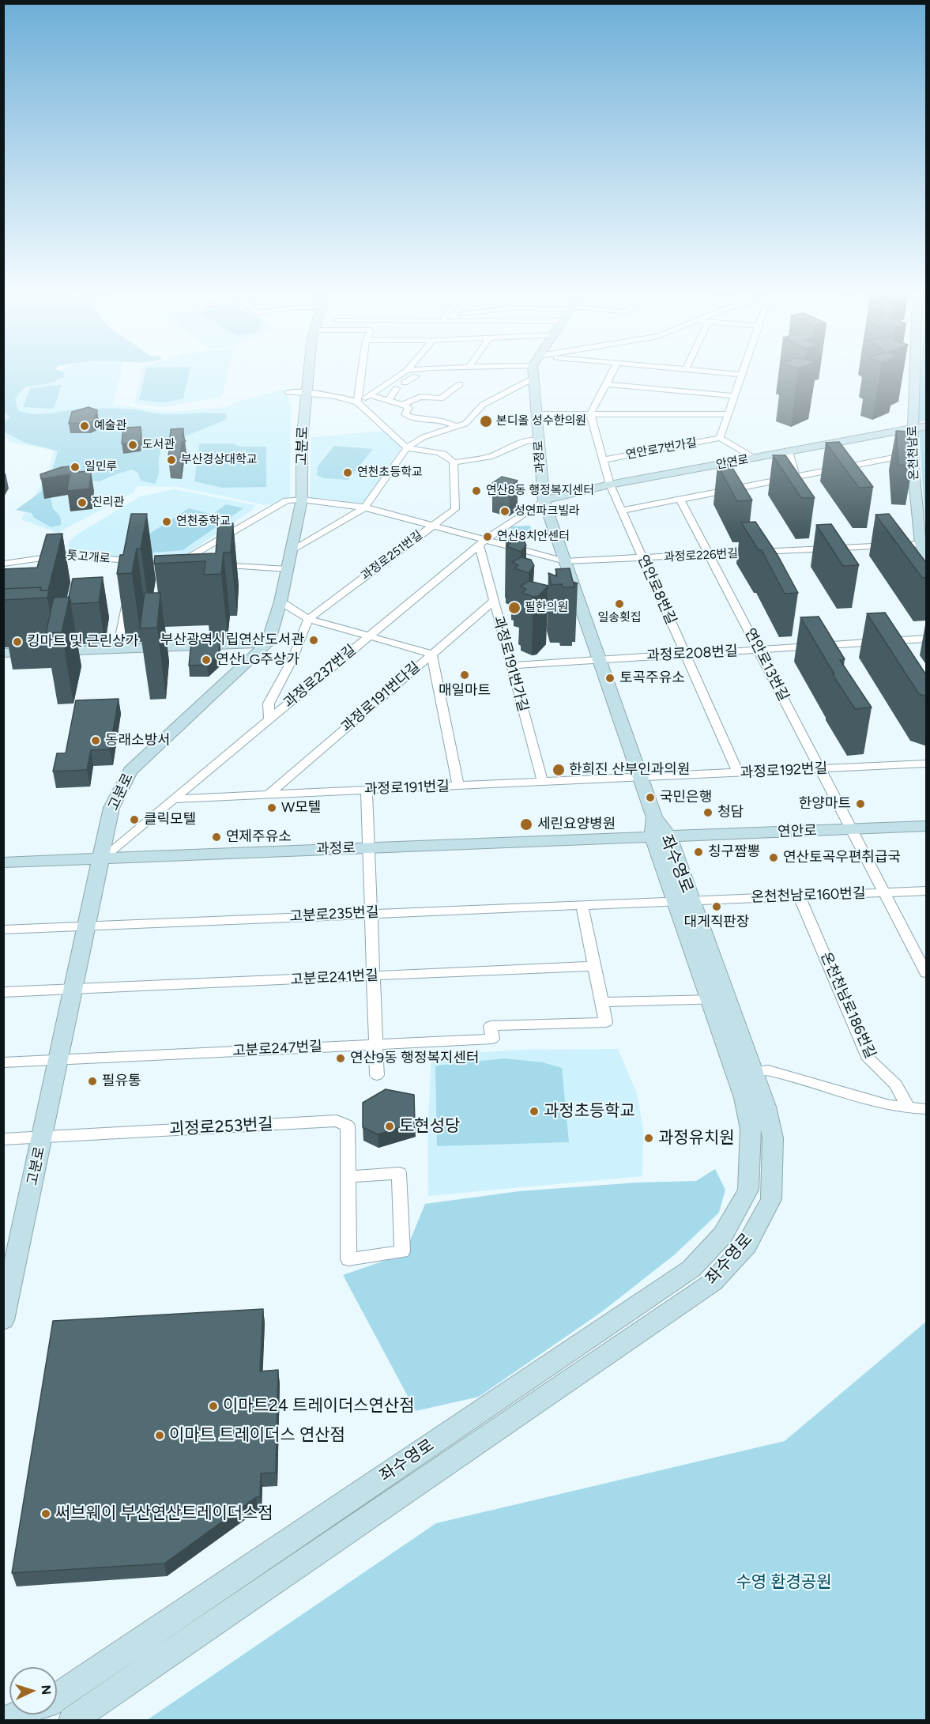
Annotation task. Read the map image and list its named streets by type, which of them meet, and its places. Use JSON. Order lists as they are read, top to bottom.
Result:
{
  "streets": {
    "main road": [
      "고분로",
      "온천천남로",
      "과정로",
      "안연로",
      "연안로",
      "좌수영로"
    ],
    "street": [
      "연안로7번가길",
      "과정로251번길",
      "과정로226번길",
      "톳고개로",
      "연안로8번길",
      "과정로208번길",
      "과정로191번가길",
      "연안로13번길",
      "과정로237번길",
      "과정로191번다길",
      "과정로192번길",
      "과정로191번길",
      "온천천남로160번길",
      "고분로235번길",
      "고분로241번길",
      "온천천남로186번길",
      "고분로247번길",
      "괴정로253번길"
    ]
  },
  "crossings": [
    ["고분로", "과정로"],
    ["고분로", "과정로226번길"],
    ["고분로", "과정로237번길"],
    ["고분로", "고분로235번길"],
    ["고분로", "고분로241번길"],
    ["고분로", "고분로247번길"],
    ["고분로", "괴정로253번길"],
    ["연안로7번가길", "연안로8번길"],
    ["온천천남로", "안연로"],
    ["온천천남로", "과정로226번길"],
    ["과정로", "안연로"],
    ["과정로", "과정로226번길"],
    ["과정로", "과정로208번길"],
    ["과정로", "과정로237번길"],
    ["과정로", "과정로192번길"],
    ["과정로", "과정로191번길"],
    ["과정로", "연안로"],
    ["과정로", "좌수영로"],
    ["안연로", "연안로8번길"],
    ["안연로", "과정로237번길"],
    ["과정로251번길", "과정로226번길"],
    ["과정로226번길", "연안로8번길"],
    ["과정로226번길", "과정로191번가길"],
    ["과정로226번길", "연안로13번길"],
    ["과정로226번길", "과정로237번길"],
    ["연안로8번길", "과정로208번길"],
    ["연안로8번길", "과정로192번길"],
    ["과정로208번길", "과정로191번가길"],
    ["과정로208번길", "연안로13번길"],
    ["과정로191번가길", "과정로237번길"],
    ["과정로191번가길", "과정로191번다길"],
    ["과정로191번가길", "과정로191번길"],
    ["연안로13번길", "과정로192번길"],
    ["연안로13번길", "연안로"],
    ["연안로13번길", "온천천남로160번길"],
    ["과정로237번길", "과정로191번길"],
    ["과정로191번다길", "과정로191번길"],
    ["과정로192번길", "과정로191번길"],
    ["연안로", "좌수영로"],
    ["좌수영로", "온천천남로160번길"],
    ["좌수영로", "고분로235번길"],
    ["온천천남로160번길", "고분로235번길"],
    ["온천천남로160번길", "온천천남로186번길"]
  ],
  "parks": ["수영 환경공원"],
  "places": [
    "본디올 성수한의원",
    "예술관",
    "도서관",
    "부산경상대학교",
    "일민루",
    "연천초등학교",
    "연산8동 행정복지센터",
    "진리관",
    "성연파크빌라",
    "연천중학교",
    "연산8치안센터",
    "일송횟집",
    "필한의원",
    "부산광역시립연산도서관",
    "킹마트 및 근린상가",
    "연산LG주상가",
    "매일마트",
    "토곡주유소",
    "동래소방서",
    "한희진 산부인과의원",
    "국민은행",
    "한양마트",
    "W모텔",
    "청담",
    "클릭모텔",
    "세린요양병원",
    "연제주유소",
    "칭구짬뽕",
    "연산토곡우편취급국",
    "대게직판장",
    "연산9동 행정복지센터",
    "필유통",
    "과정초등학교",
    "토현성당",
    "과정유치원",
    "이마트24 트레이더스연산점",
    "이마트 트레이더스 연산점",
    "써브웨이 부산연산트레이더스점"
  ],
  "north": "right"
}
